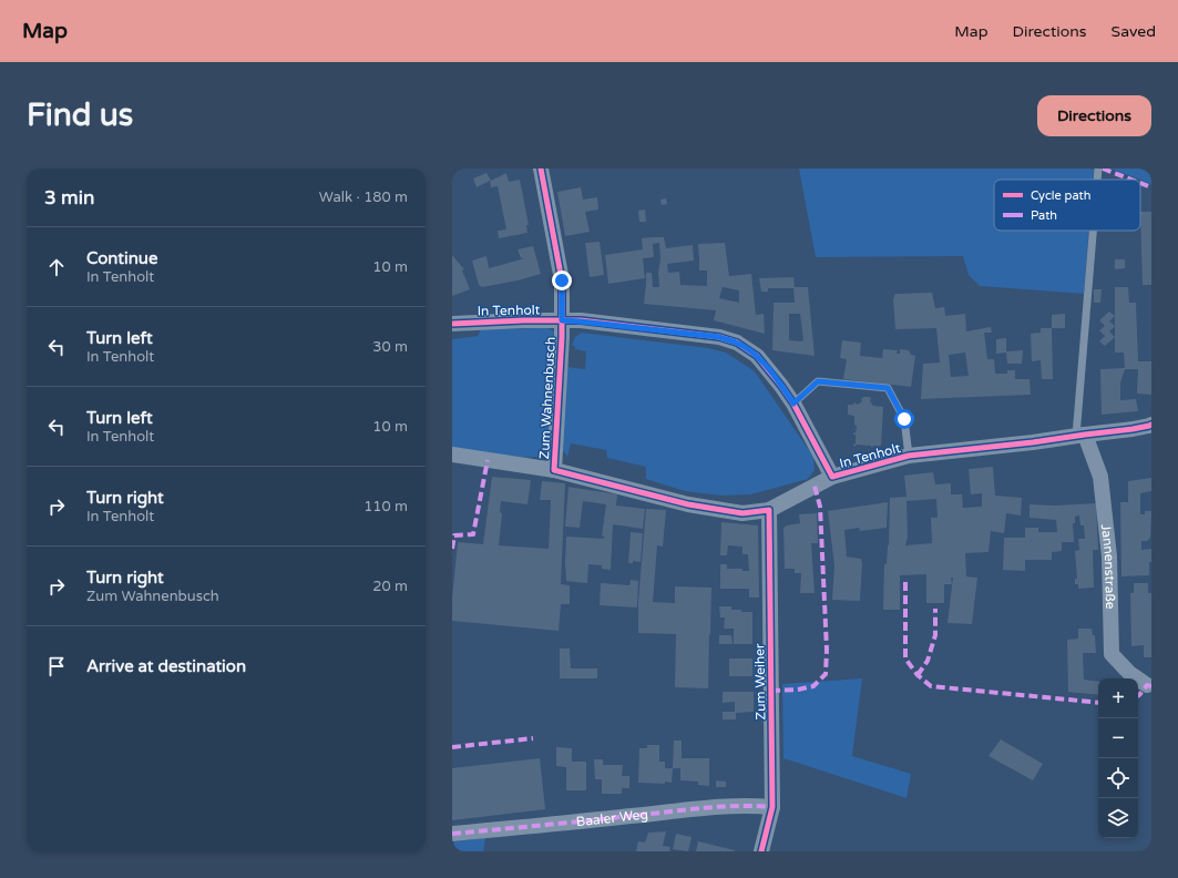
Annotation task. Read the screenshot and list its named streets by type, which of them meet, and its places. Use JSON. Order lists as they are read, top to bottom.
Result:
{
  "streets": {
    "street": [
      "In Tenholt",
      "Zum Wahnenbusch",
      "Jannenstraße",
      "Zum Weiher",
      "Baaler Weg"
    ]
  },
  "crossings": [
    ["In Tenholt", "Zum Wahnenbusch"],
    ["In Tenholt", "Jannenstraße"],
    ["In Tenholt", "Zum Weiher"],
    ["Zum Weiher", "Baaler Weg"]
  ],
  "legend": ["Cycle path", "Path"],
  "page": {
    "header": "Map",
    "nav": ["Map", "Directions", "Saved"],
    "buttons": "Directions",
    "title": "Find us",
    "heading": ["3 min", "Walk · 180 m"],
    "list": [
      ["Continue", "In Tenholt", "10 m"],
      ["Turn left", "In Tenholt", "30 m"],
      ["Turn left", "In Tenholt", "10 m"],
      ["Turn right", "In Tenholt", "110 m"],
      ["Turn right", "Zum Wahnenbusch", "20 m"],
      "Arrive at destination"
    ],
    "map_buttons": ["+", "−"]
  }
}
